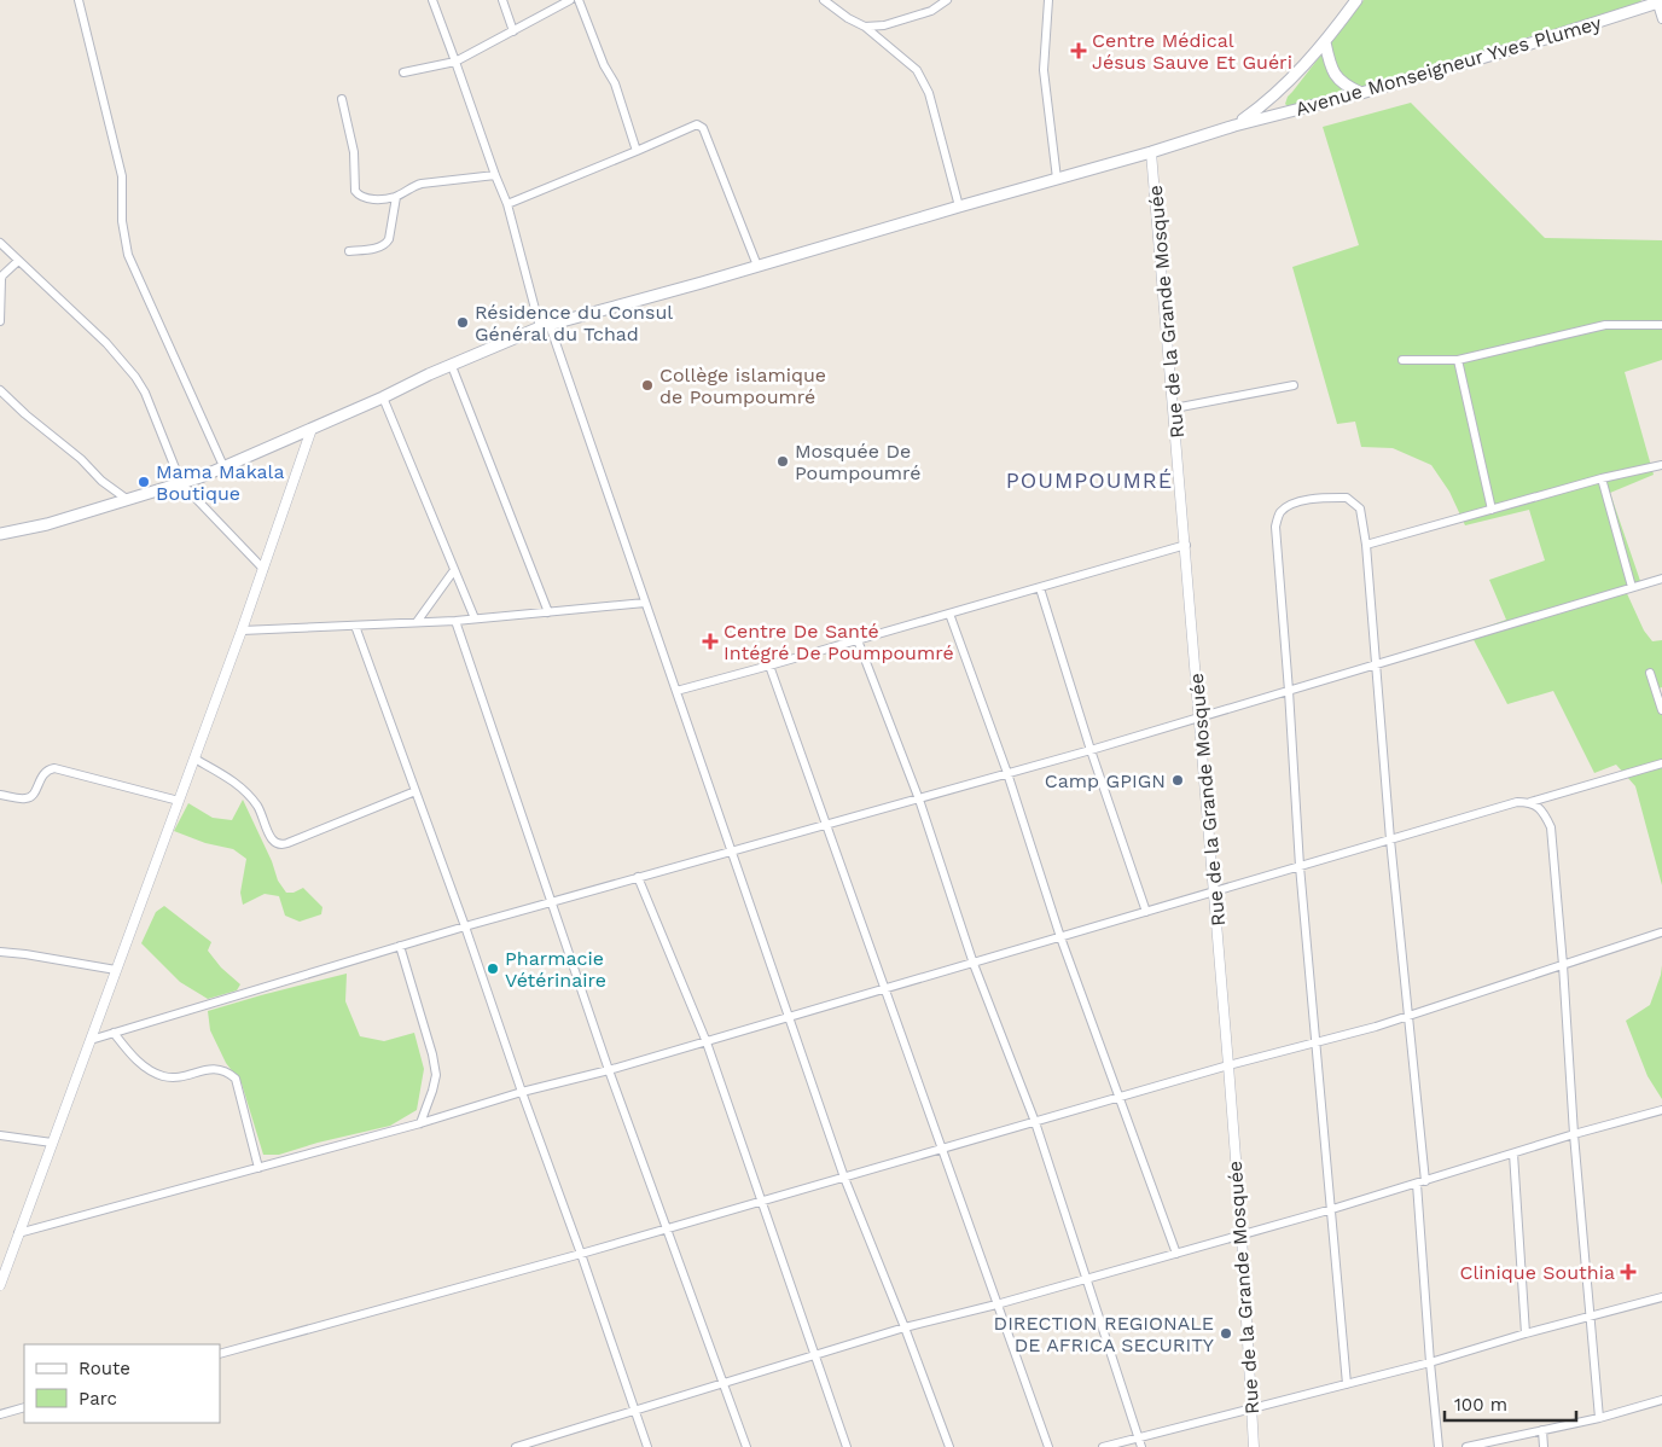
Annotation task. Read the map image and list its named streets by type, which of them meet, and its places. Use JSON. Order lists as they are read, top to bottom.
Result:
{
  "streets": {
    "main road": ["Avenue Monseigneur Yves Plumey"],
    "street": ["Rue de la Grande Mosquée"]
  },
  "crossings": [
    ["Avenue Monseigneur Yves Plumey", "Rue de la Grande Mosquée"]
  ],
  "districts": ["POUMPOUMRÉ"],
  "places": {
    "health": ["Centre Médical Jésus Sauve Et Guéri", "Centre De Santé Intégré De Poumpoumré", "Clinique Southia"],
    "other": [
      "Résidence du Consul Général du Tchad",
      "Collège islamique de Poumpoumré",
      "Mosquée De Poumpoumré",
      "Mama Makala Boutique",
      "Camp GPIGN",
      "Pharmacie Vétérinaire",
      "DIRECTION REGIONALE DE AFRICA SECURITY"
    ]
  },
  "legend": ["Route", "Parc"],
  "scale_bar": "100 m"
}
